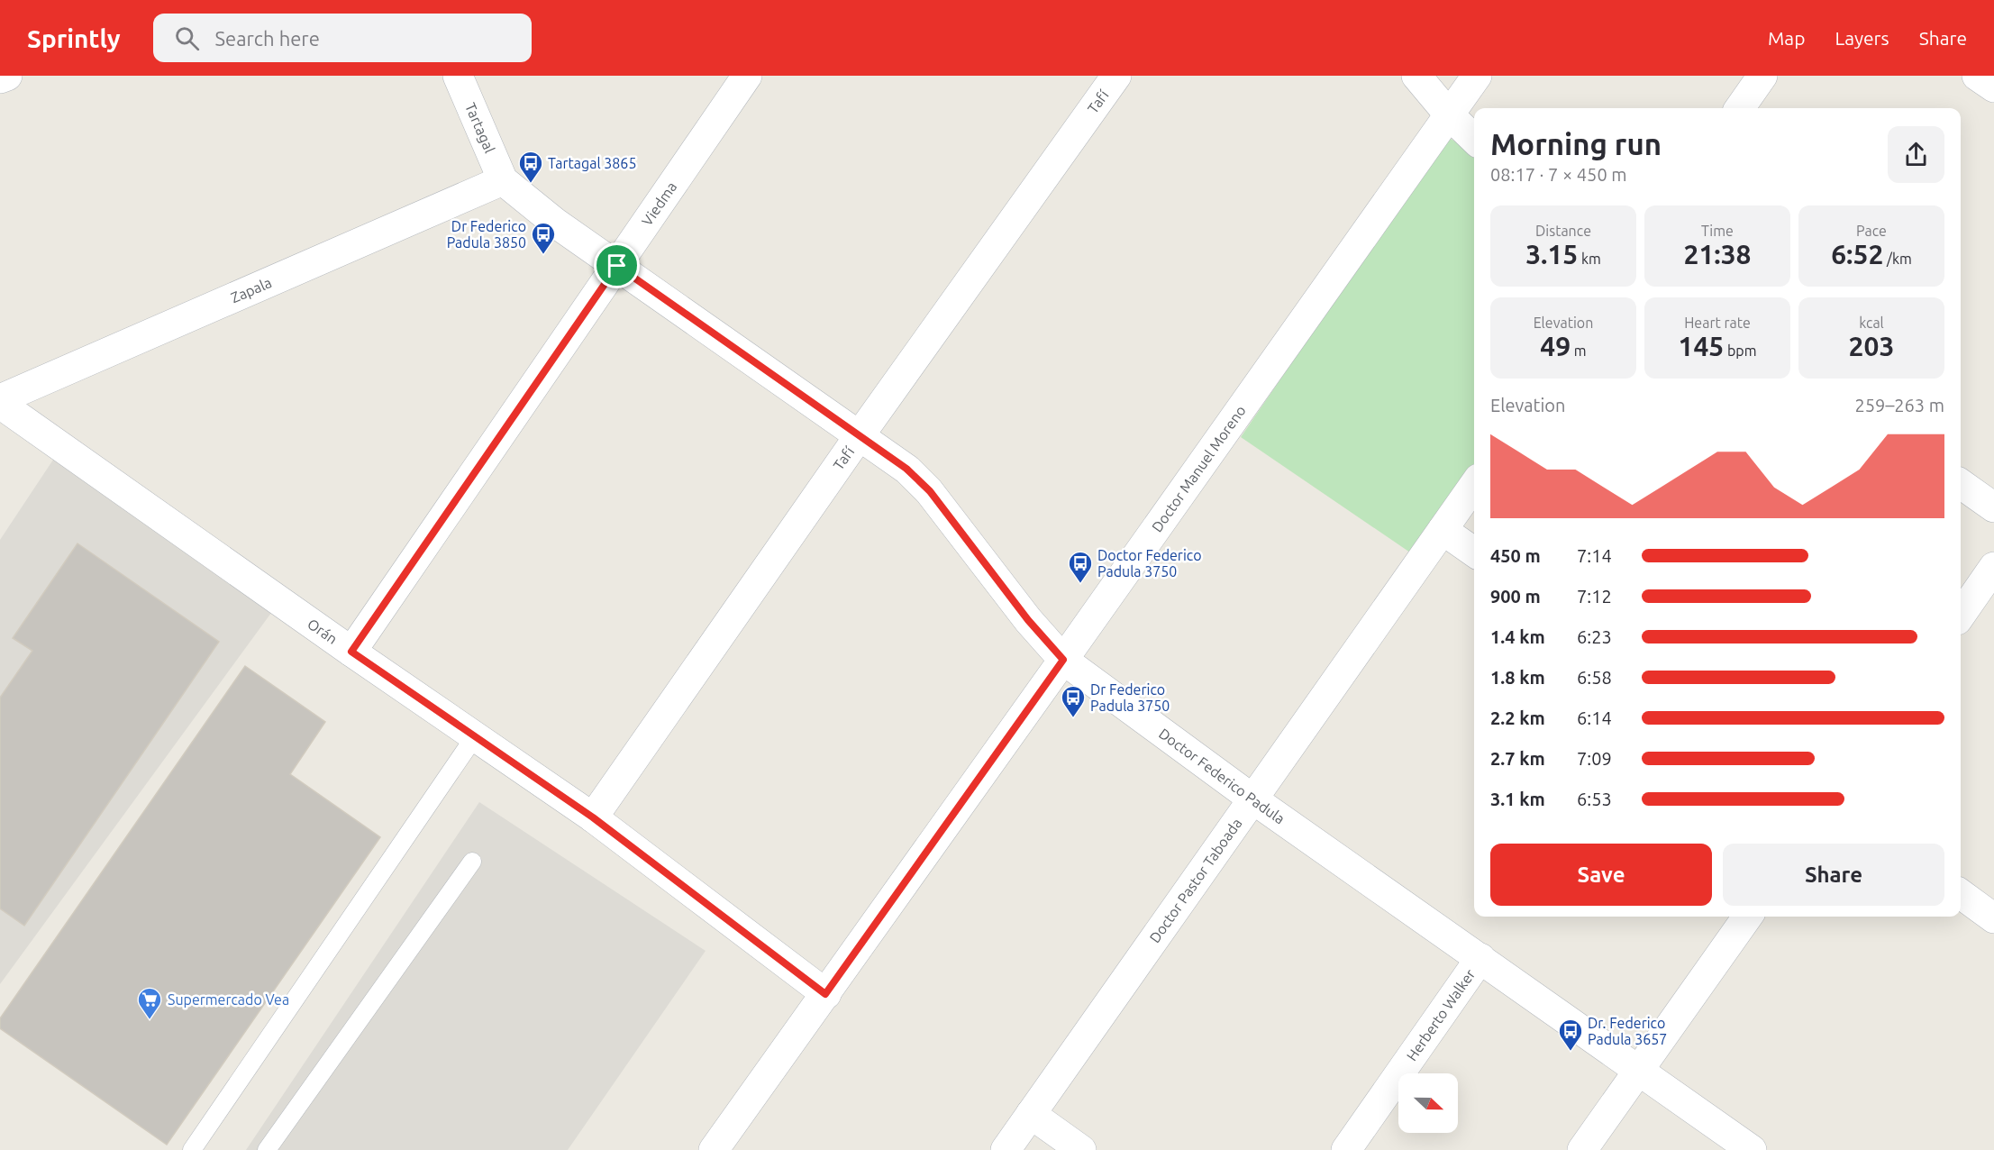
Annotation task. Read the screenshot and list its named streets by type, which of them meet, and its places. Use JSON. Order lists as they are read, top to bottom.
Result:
{
  "streets": {
    "street": [
      "Tafí",
      "Tartagal",
      "Viedma",
      "Zapala",
      "Doctor Manuel Moreno",
      "Orán",
      "Doctor Federico Padula",
      "Doctor Pastor Taboada",
      "Herberto Walker"
    ]
  },
  "crossings": [
    ["Tafí", "Orán"],
    ["Tafí", "Doctor Federico Padula"],
    ["Tartagal", "Zapala"],
    ["Tartagal", "Doctor Federico Padula"],
    ["Viedma", "Orán"],
    ["Viedma", "Doctor Federico Padula"],
    ["Zapala", "Doctor Federico Padula"],
    ["Doctor Manuel Moreno", "Orán"],
    ["Doctor Manuel Moreno", "Doctor Federico Padula"],
    ["Doctor Federico Padula", "Doctor Pastor Taboada"],
    ["Doctor Federico Padula", "Herberto Walker"]
  ],
  "places": {
    "bus stop": [
      "Tartagal 3865",
      "Dr Federico Padula 3850",
      "Doctor Federico Padula 3750",
      "Dr Federico Padula 3750",
      "Dr. Federico Padula 3657"
    ],
    "supermarket": ["Supermercado Vea"]
  },
  "north": "right",
  "page": {
    "header": "Sprintly",
    "search": "Search here",
    "nav": ["Map", "Layers", "Share"],
    "heading": ["Morning run", "08:17 · 7 × 450 m"],
    "stats": [
      ["Distance", "3.15 km"],
      ["Time", "21:38"],
      ["Pace", "6:52 /km"],
      ["Elevation", "49 m"],
      ["Heart rate", "145 bpm"],
      ["kcal", "203"]
    ],
    "chart": ["Elevation", "259–263 m"],
    "list": [
      {
        "name": "450 m",
        "note": "7:14"
      },
      {
        "name": "900 m",
        "note": "7:12"
      },
      {
        "name": "1.4 km",
        "note": "6:23"
      },
      {
        "name": "1.8 km",
        "note": "6:58"
      },
      {
        "name": "2.2 km",
        "note": "6:14"
      },
      {
        "name": "2.7 km",
        "note": "7:09"
      },
      {
        "name": "3.1 km",
        "note": "6:53"
      }
    ],
    "buttons": ["Save", "Share"]
  }
}
